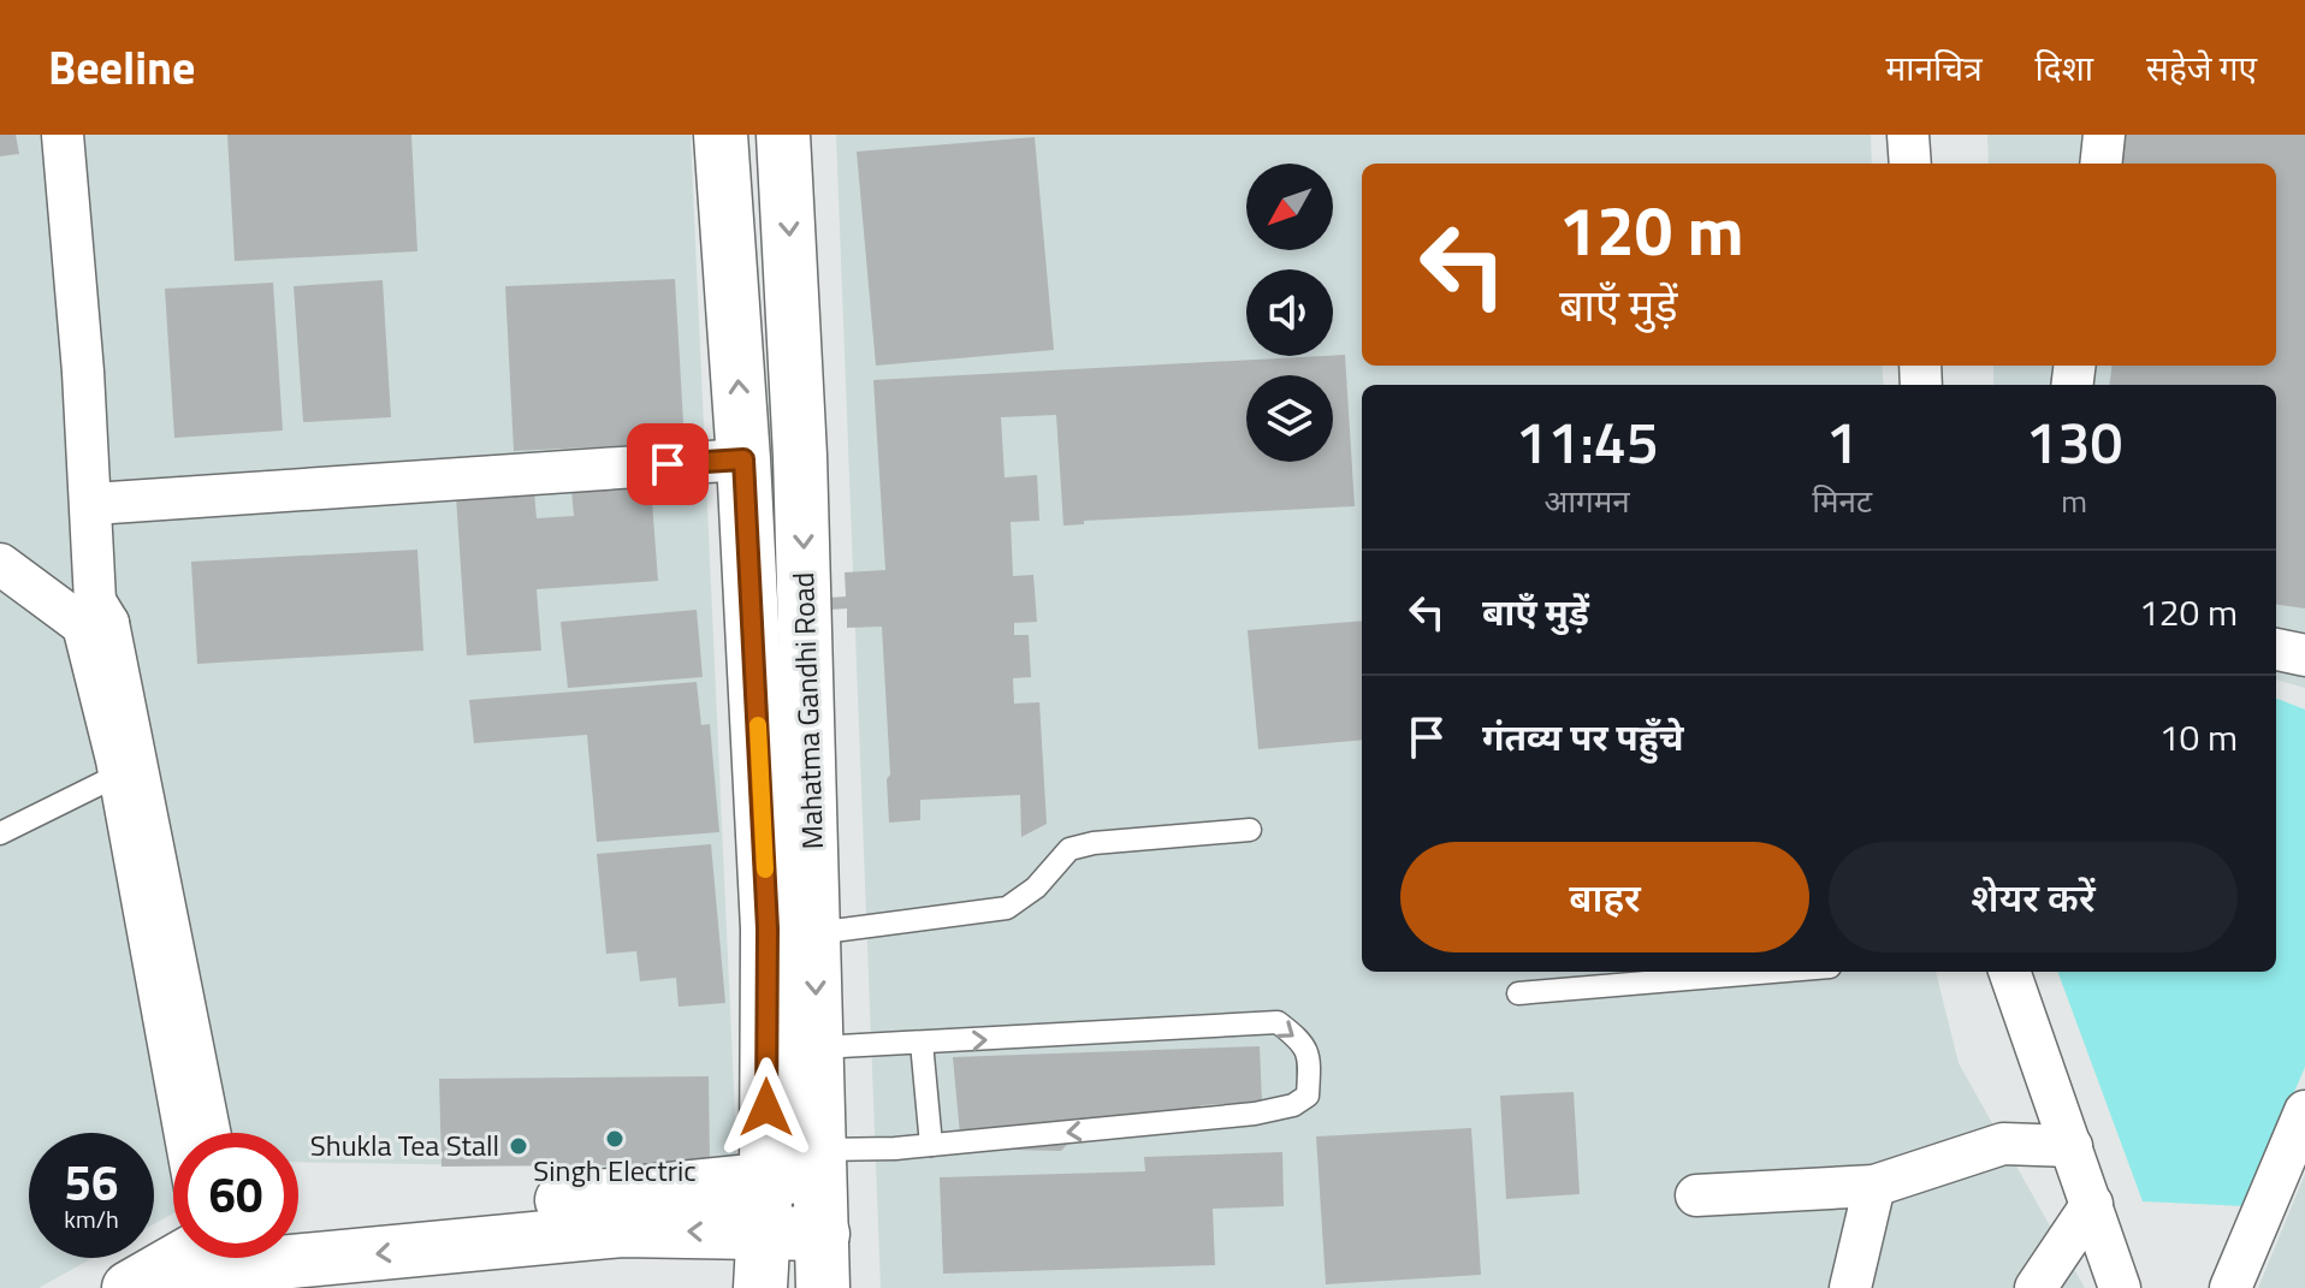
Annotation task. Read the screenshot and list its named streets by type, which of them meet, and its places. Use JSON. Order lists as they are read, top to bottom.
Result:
{
  "streets": {
    "main road": ["Mahatma Gandhi Road"]
  },
  "places": ["Singh Electric", "Shukla Tea Stall"],
  "north": "bottom left",
  "page": {
    "header": "Beeline",
    "nav": ["मानचित्र", "दिशा", "सहेजे गए"],
    "turn": ["120 m", "बाएँ मुड़ें"],
    "eta": [
      "11:45",
      "आगमन",
      "1",
      "मिनट",
      "130",
      "m"
    ],
    "list": [
      {
        "name": "बाएँ मुड़ें",
        "value": "120 m"
      },
      {
        "name": "गंतव्य पर पहुँचे",
        "value": "10 m"
      }
    ],
    "buttons": ["बाहर", "शेयर करें"],
    "speed": "56 km/h",
    "limit": "60"
  }
}
